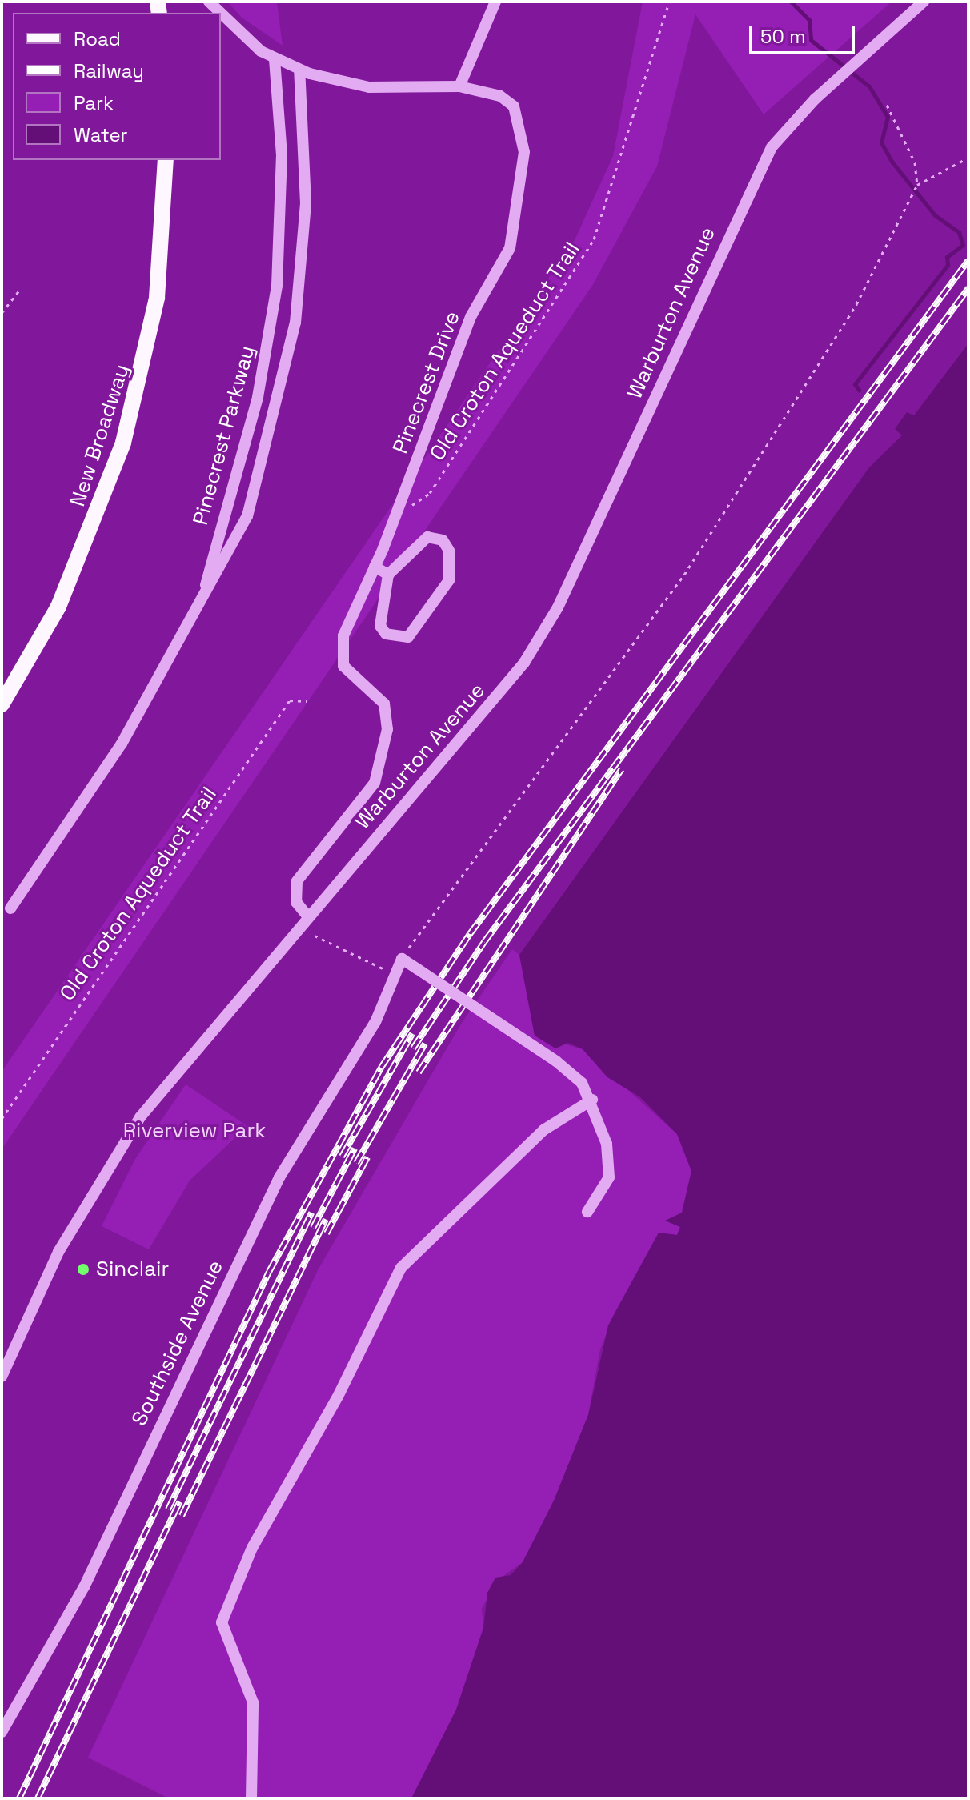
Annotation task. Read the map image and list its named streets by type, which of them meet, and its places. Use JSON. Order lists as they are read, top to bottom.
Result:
{
  "streets": {
    "main road": ["New Broadway"],
    "street": [
      "Warburton Avenue",
      "Pinecrest Drive",
      "Pinecrest Parkway",
      "Southside Avenue"
    ],
    "path": ["Old Croton Aqueduct Trail"]
  },
  "crossings": [
    ["Warburton Avenue", "Pinecrest Drive"],
    ["Old Croton Aqueduct Trail", "Pinecrest Drive"],
    ["Pinecrest Drive", "Pinecrest Parkway"]
  ],
  "parks": ["Riverview Park"],
  "places": ["Sinclair"],
  "legend": [
    "Road",
    "Railway",
    "Park",
    "Water"
  ],
  "scale_bar": "50 m"
}
